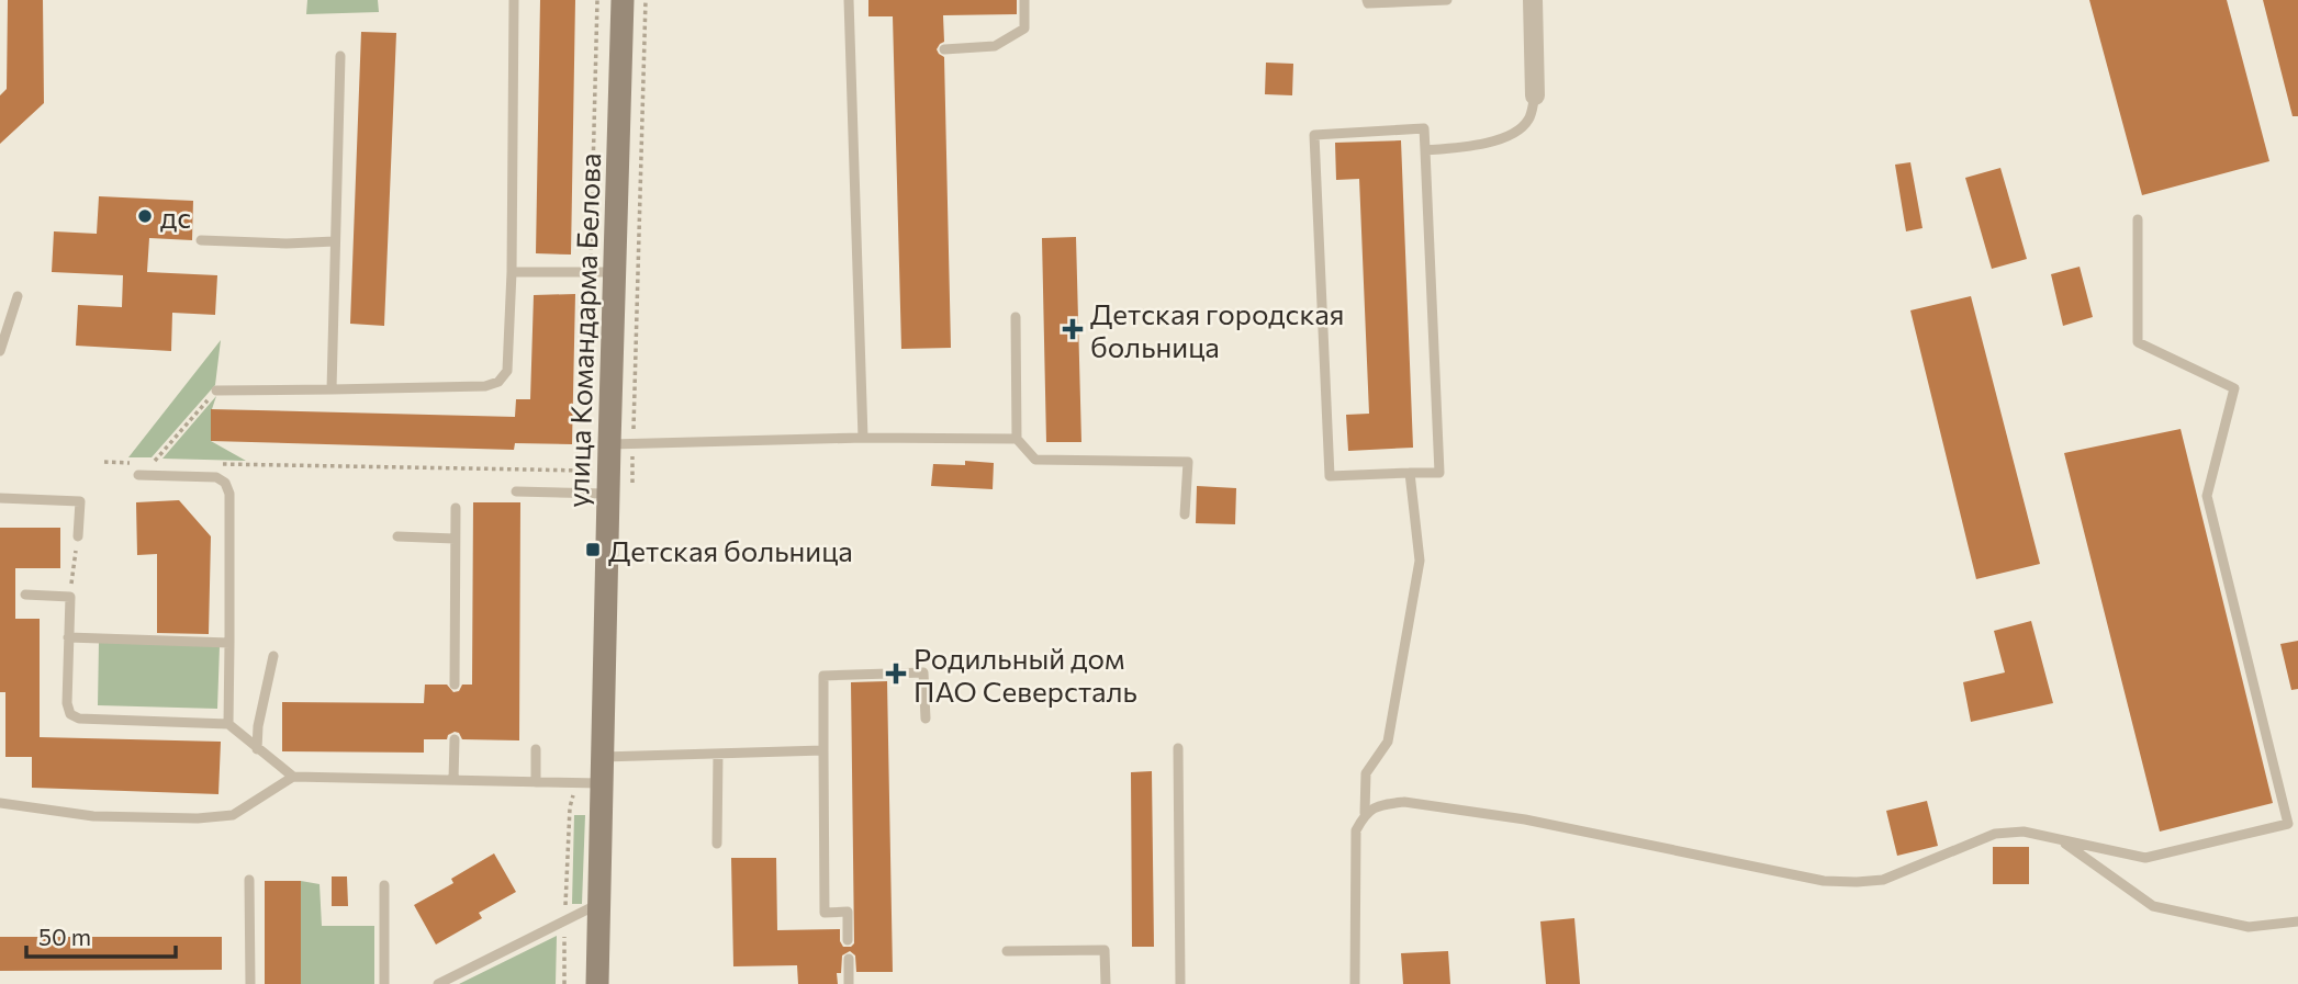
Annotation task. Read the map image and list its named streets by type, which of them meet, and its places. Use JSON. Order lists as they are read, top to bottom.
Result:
{
  "streets": {
    "main road": ["улица Командарма Белова"]
  },
  "places": {
    "other": ["дс"],
    "health": ["Детская городская больница", "Родильный дом ПАО Северсталь"],
    "transit": ["Детская больница"]
  },
  "scale_bar": "50 m"
}
